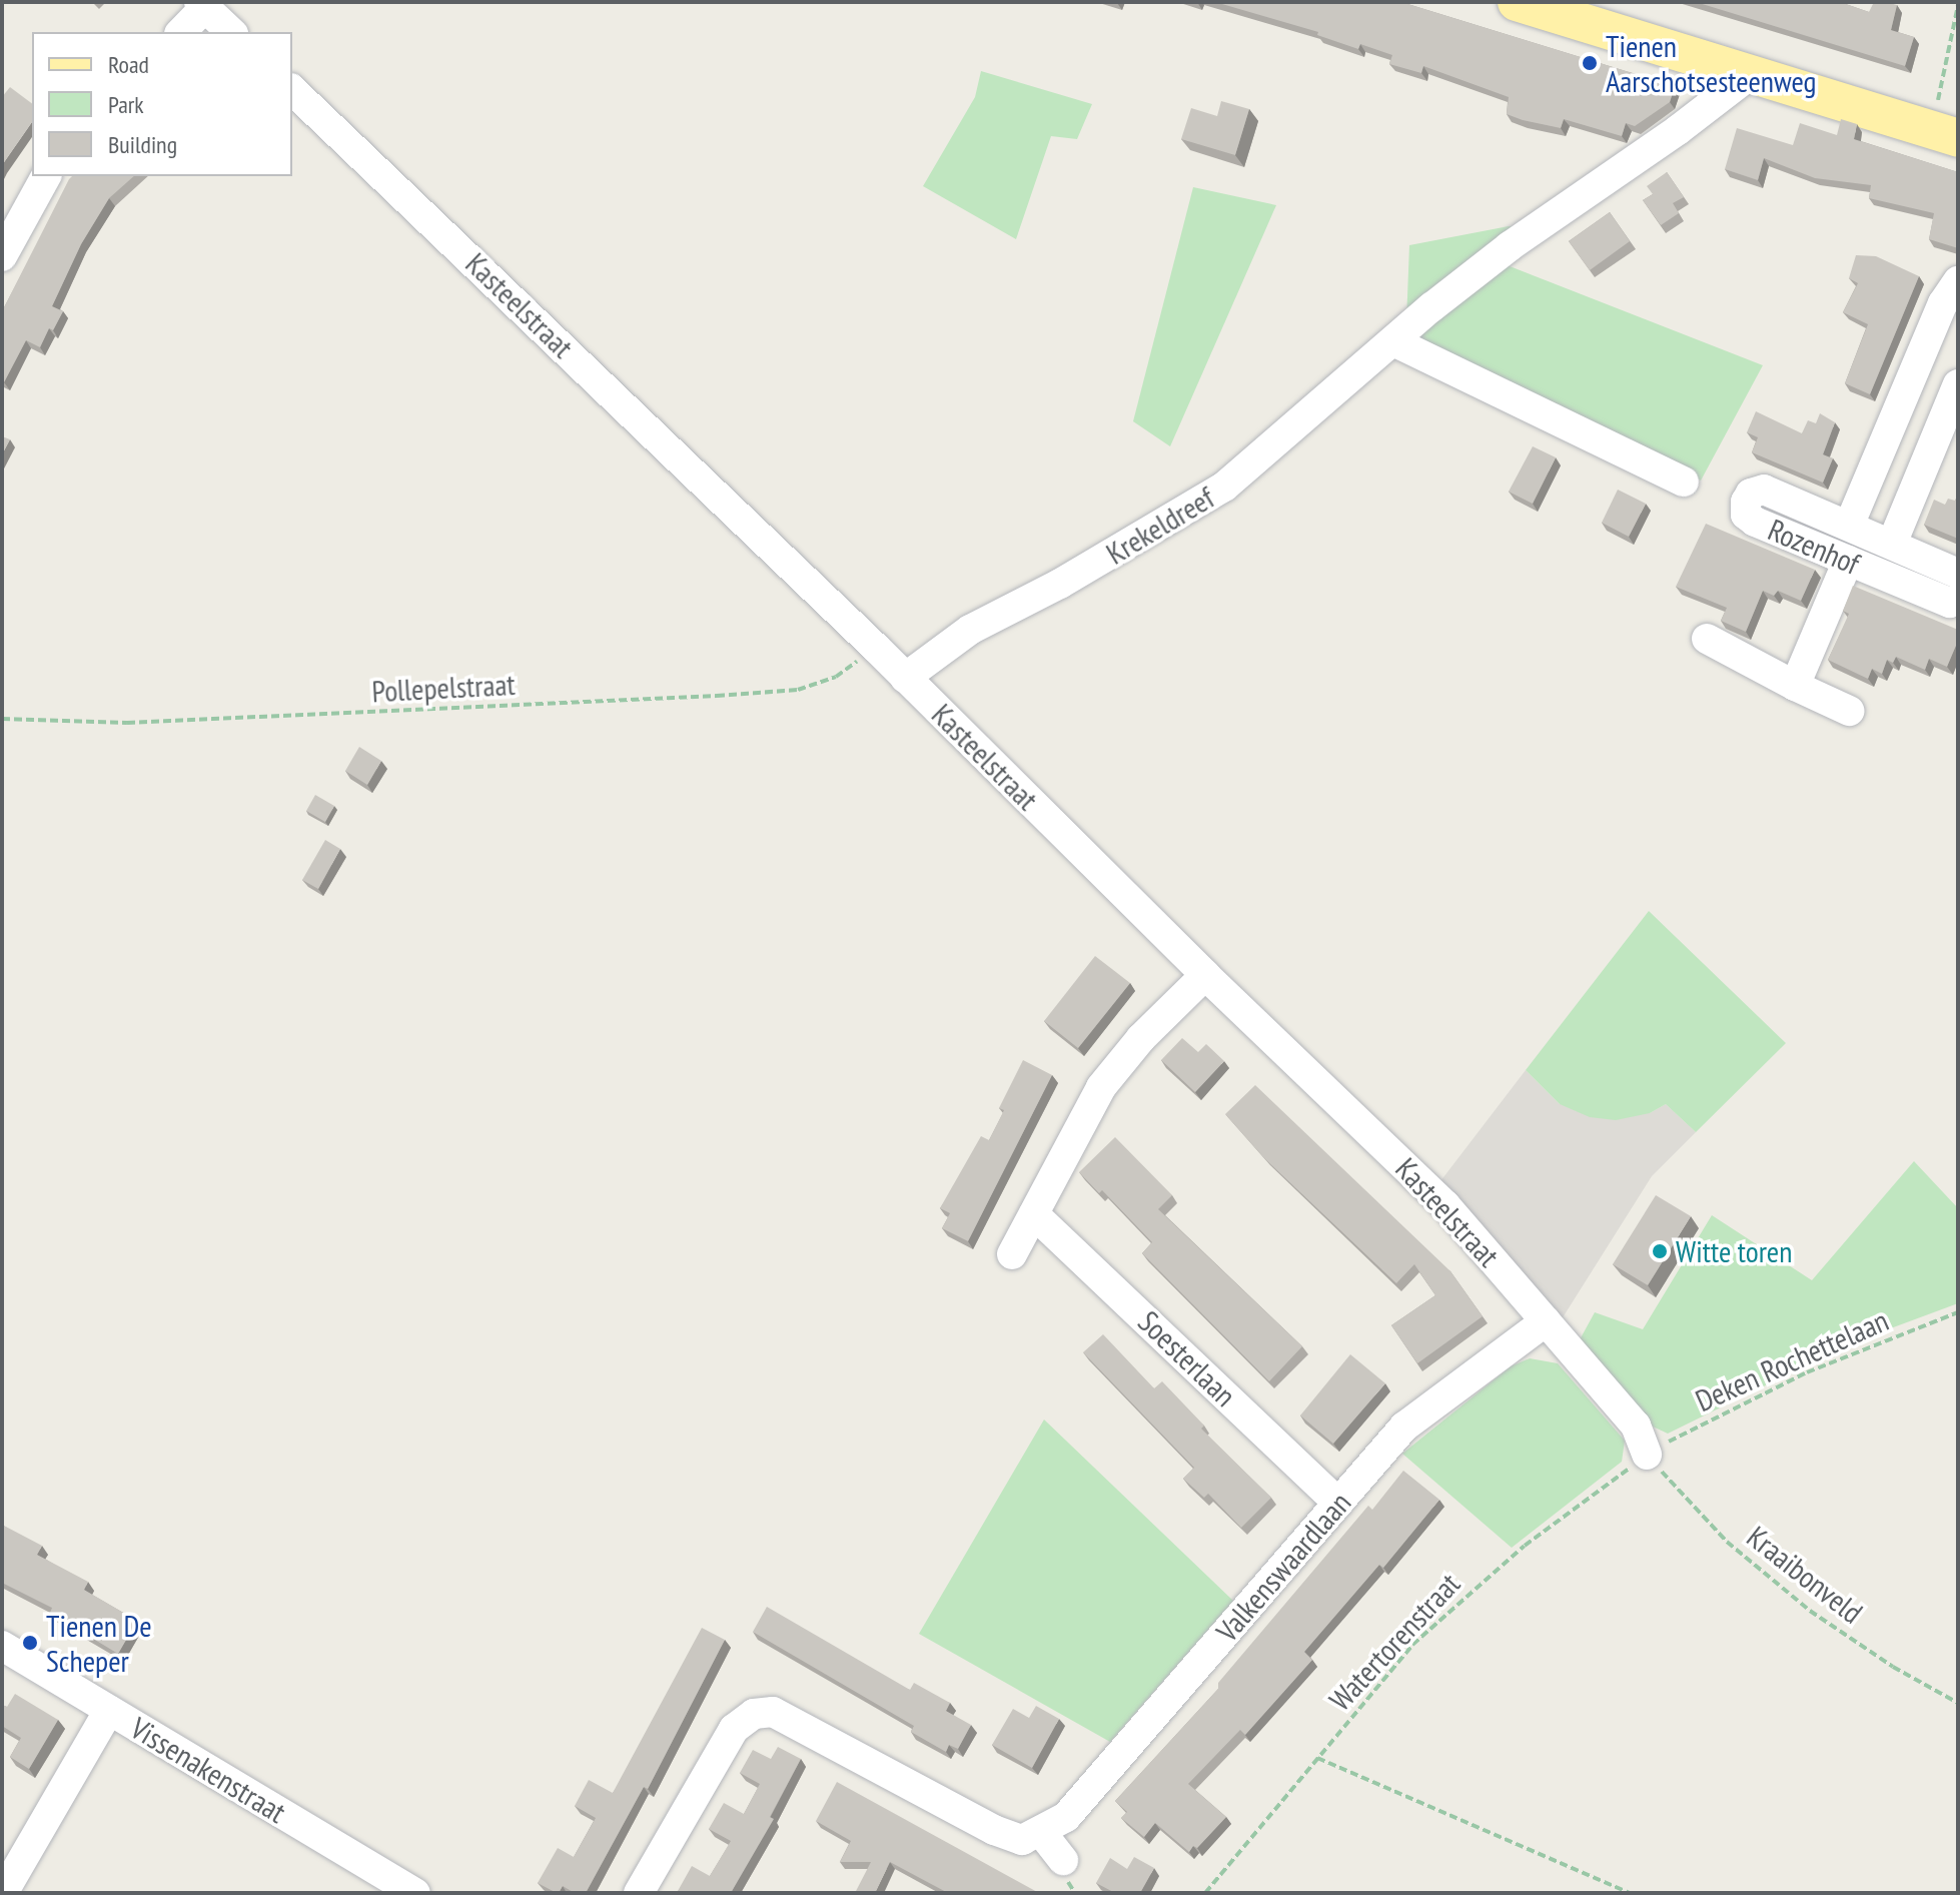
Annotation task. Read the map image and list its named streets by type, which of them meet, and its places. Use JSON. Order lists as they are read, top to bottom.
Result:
{
  "streets": {
    "street": [
      "Kasteelstraat",
      "Krekeldreef",
      "Rozenhof",
      "Soesterlaan",
      "Valkenswaardlaan",
      "Vissenakenstraat"
    ],
    "path": [
      "Pollepelstraat",
      "Deken Rochettelaan",
      "Kraaibonveld",
      "Watertorenstraat"
    ]
  },
  "crossings": [
    ["Kasteelstraat", "Krekeldreef"],
    ["Kasteelstraat", "Pollepelstraat"],
    ["Kasteelstraat", "Deken Rochettelaan"],
    ["Kasteelstraat", "Valkenswaardlaan"],
    ["Kasteelstraat", "Kraaibonveld"],
    ["Kasteelstraat", "Watertorenstraat"],
    ["Soesterlaan", "Valkenswaardlaan"],
    ["Deken Rochettelaan", "Kraaibonveld"],
    ["Deken Rochettelaan", "Watertorenstraat"],
    ["Kraaibonveld", "Watertorenstraat"]
  ],
  "places": ["Tienen Aarschotsesteenweg", "Witte toren", "Tienen De Scheper"],
  "legend": ["Road", "Park", "Building"]
}
